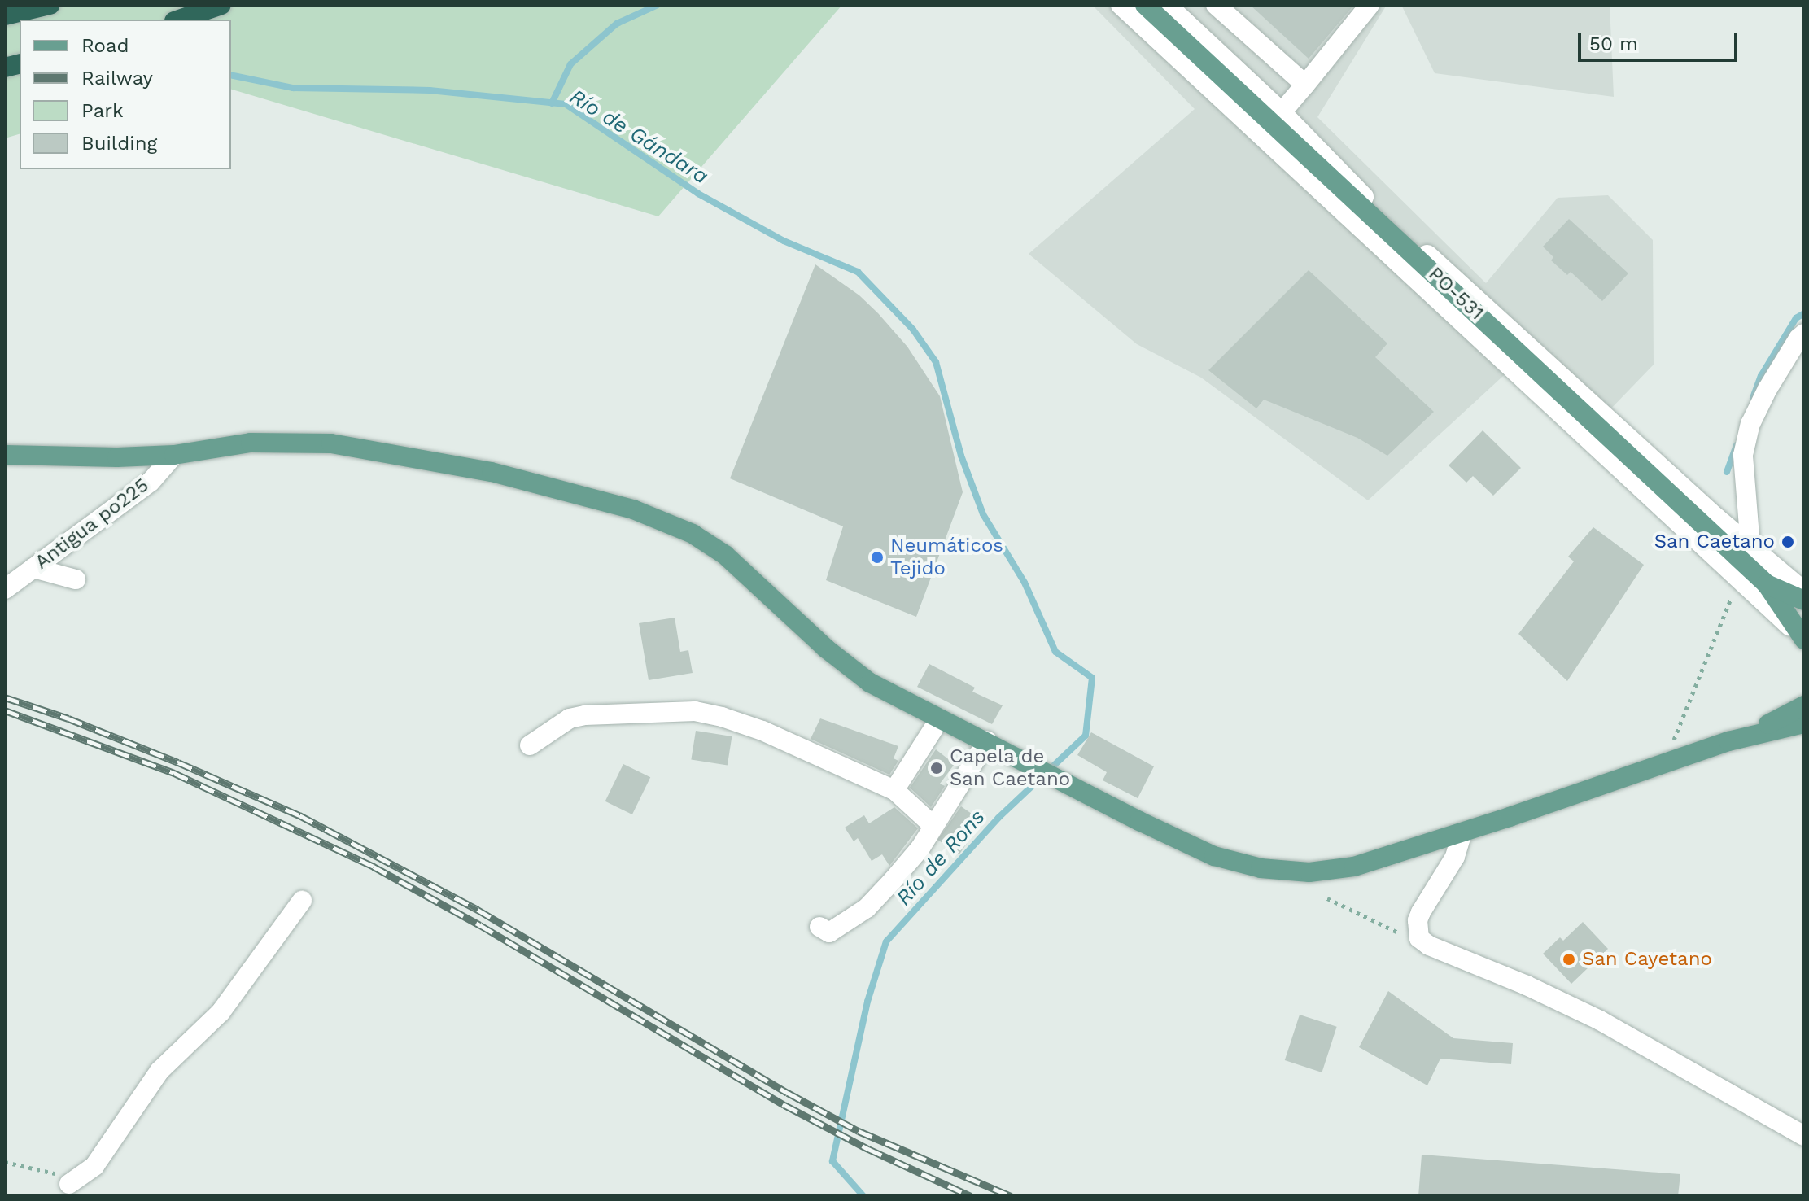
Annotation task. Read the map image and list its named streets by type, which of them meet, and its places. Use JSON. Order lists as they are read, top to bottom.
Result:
{
  "streets": {
    "main road": ["PO-531"],
    "street": ["Antigua po225"]
  },
  "water": ["Río de Gándara", "Río de Rons"],
  "places": [
    "San Caetano",
    "Neumáticos Tejido",
    "Capela de San Caetano",
    "San Cayetano"
  ],
  "legend": [
    "Road",
    "Railway",
    "Park",
    "Building"
  ],
  "scale_bar": "50 m"
}
